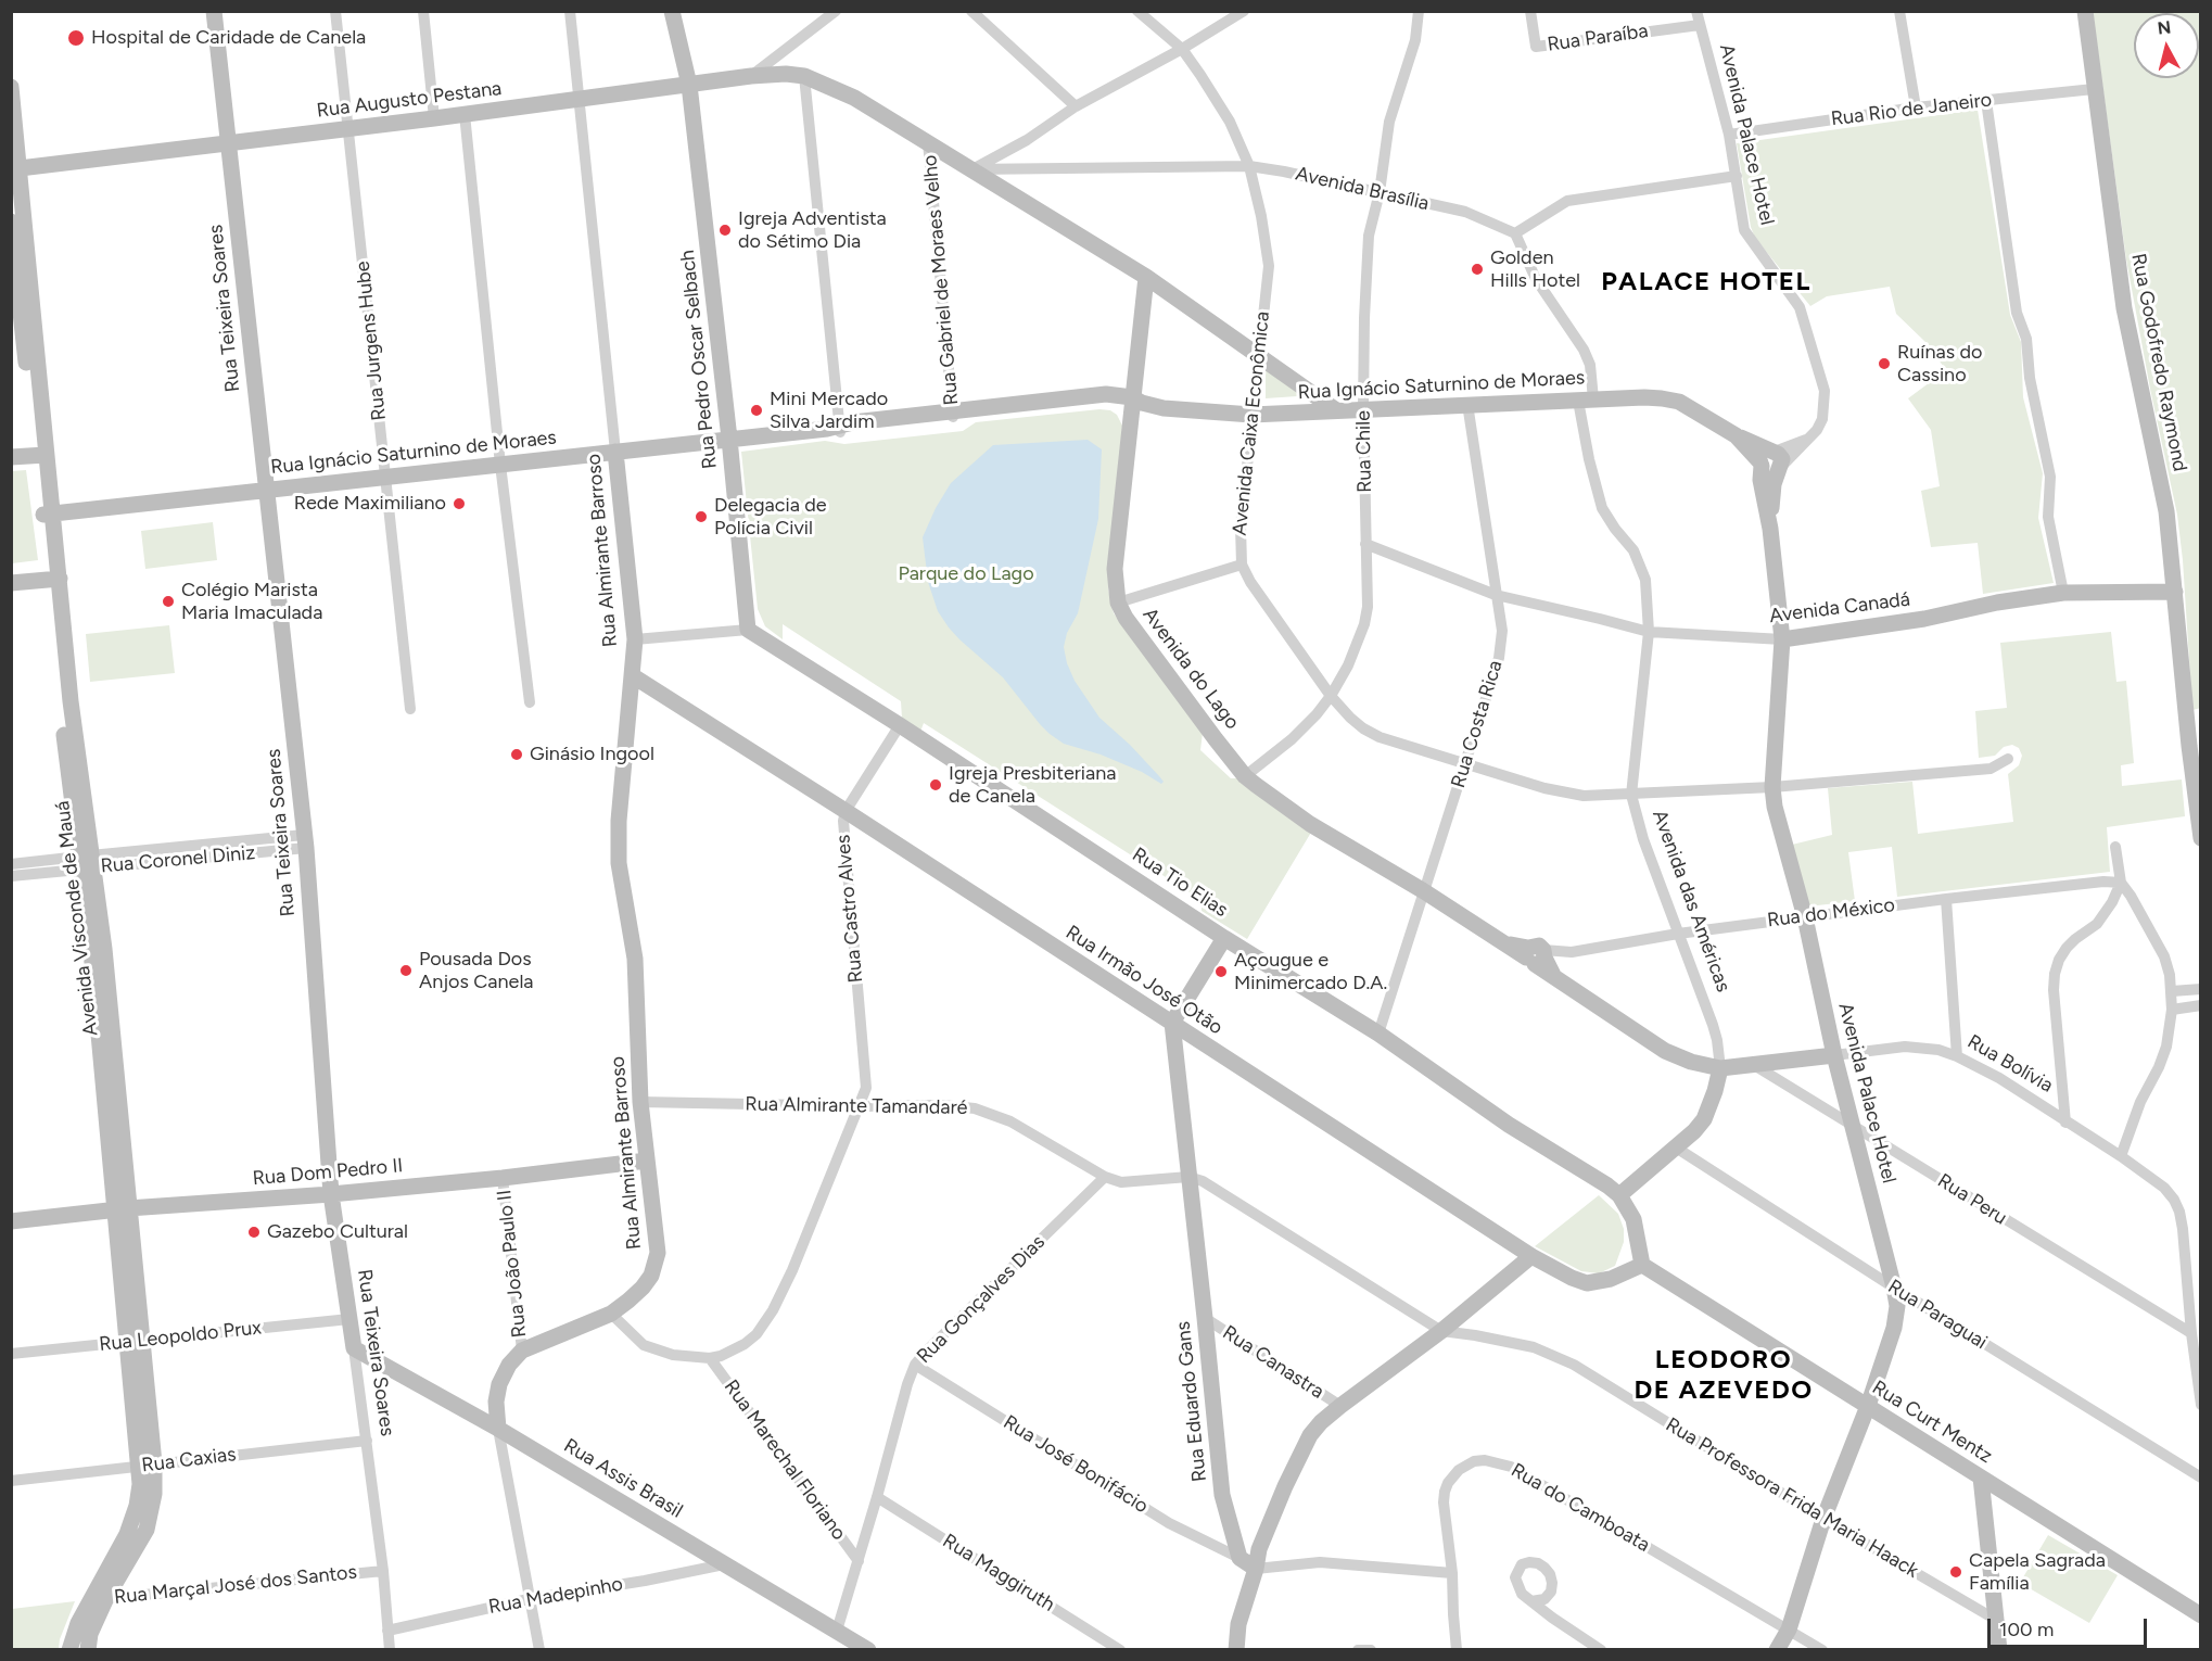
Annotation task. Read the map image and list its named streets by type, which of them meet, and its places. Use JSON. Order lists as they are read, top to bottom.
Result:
{
  "streets": {
    "street": [
      "Rua Paraíba",
      "Rua Augusto Pestana",
      "Rua Rio de Janeiro",
      "Avenida Palace Hotel",
      "Avenida Brasília",
      "Rua Gabriel de Moraes Velho",
      "Rua Teixeira Soares",
      "Rua Jurgens Hube",
      "Rua Pedro Oscar Selbach",
      "Rua Godofredo Raymond",
      "Rua Ignácio Saturnino de Moraes",
      "Avenida Caixa Econômica",
      "Rua Chile",
      "Rua Almirante Barroso",
      "Avenida Canadá",
      "Avenida do Lago",
      "Rua Costa Rica",
      "Rua Coronel Diniz",
      "Rua Tio Elias",
      "Avenida das Américas",
      "Rua Castro Alves",
      "Rua do México",
      "Avenida Visconde de Mauá",
      "Rua Irmão José Otão",
      "Rua Bolívia",
      "Rua Almirante Tamandaré",
      "Rua Dom Pedro II",
      "Rua Peru",
      "Rua João Paulo II",
      "Rua Gonçalves Dias",
      "Rua Paraguai",
      "Rua Leopoldo Prux",
      "Rua Canastra",
      "Rua Eduardo Gans",
      "Rua Curt Mentz",
      "Rua Caxias",
      "Rua Marechal Floriano",
      "Rua José Bonifácio",
      "Rua Assis Brasil",
      "Rua Professora Frida Maria Haack",
      "Rua do Camboata",
      "Rua Maggiruth",
      "Rua Marçal José dos Santos",
      "Rua Madepinho"
    ]
  },
  "crossings": [
    ["Rua Paraíba", "Avenida Palace Hotel"],
    ["Rua Augusto Pestana", "Rua Teixeira Soares"],
    ["Rua Augusto Pestana", "Rua Jurgens Hube"],
    ["Rua Augusto Pestana", "Rua Pedro Oscar Selbach"],
    ["Rua Augusto Pestana", "Rua Almirante Barroso"],
    ["Rua Augusto Pestana", "Avenida Visconde de Mauá"],
    ["Rua Rio de Janeiro", "Avenida Palace Hotel"],
    ["Avenida Palace Hotel", "Rua Ignácio Saturnino de Moraes"],
    ["Avenida Palace Hotel", "Avenida Caixa Econômica"],
    ["Avenida Palace Hotel", "Avenida Canadá"],
    ["Avenida Palace Hotel", "Rua do México"],
    ["Avenida Palace Hotel", "Rua Bolívia"],
    ["Avenida Palace Hotel", "Rua Peru"],
    ["Avenida Palace Hotel", "Rua Paraguai"],
    ["Avenida Palace Hotel", "Rua Curt Mentz"],
    ["Avenida Palace Hotel", "Rua Professora Frida Maria Haack"],
    ["Avenida Palace Hotel", "Rua do Camboata"],
    ["Avenida Brasília", "Avenida Caixa Econômica"],
    ["Avenida Brasília", "Rua Chile"],
    ["Avenida Brasília", "Avenida das Américas"],
    ["Rua Gabriel de Moraes Velho", "Rua Ignácio Saturnino de Moraes"],
    ["Rua Teixeira Soares", "Rua Ignácio Saturnino de Moraes"],
    ["Rua Teixeira Soares", "Rua Coronel Diniz"],
    ["Rua Teixeira Soares", "Rua Dom Pedro II"],
    ["Rua Teixeira Soares", "Rua Leopoldo Prux"],
    ["Rua Teixeira Soares", "Rua Caxias"],
    ["Rua Teixeira Soares", "Rua Assis Brasil"],
    ["Rua Teixeira Soares", "Rua Marçal José dos Santos"],
    ["Rua Teixeira Soares", "Rua Madepinho"],
    ["Rua Jurgens Hube", "Rua Ignácio Saturnino de Moraes"],
    ["Rua Pedro Oscar Selbach", "Rua Ignácio Saturnino de Moraes"],
    ["Rua Pedro Oscar Selbach", "Rua Tio Elias"],
    ["Rua Godofredo Raymond", "Avenida Canadá"],
    ["Rua Ignácio Saturnino de Moraes", "Avenida Caixa Econômica"],
    ["Rua Ignácio Saturnino de Moraes", "Rua Chile"],
    ["Rua Ignácio Saturnino de Moraes", "Rua Almirante Barroso"],
    ["Rua Ignácio Saturnino de Moraes", "Avenida do Lago"],
    ["Rua Ignácio Saturnino de Moraes", "Rua Costa Rica"],
    ["Rua Ignácio Saturnino de Moraes", "Avenida das Américas"],
    ["Rua Ignácio Saturnino de Moraes", "Avenida Visconde de Mauá"],
    ["Avenida Caixa Econômica", "Rua Chile"],
    ["Avenida Caixa Econômica", "Rua Costa Rica"],
    ["Avenida Caixa Econômica", "Avenida das Américas"],
    ["Rua Chile", "Avenida Canadá"],
    ["Rua Chile", "Avenida do Lago"],
    ["Rua Almirante Barroso", "Rua Irmão José Otão"],
    ["Rua Almirante Barroso", "Rua Almirante Tamandaré"],
    ["Rua Almirante Barroso", "Rua Dom Pedro II"],
    ["Rua Almirante Barroso", "Rua João Paulo II"],
    ["Avenida Canadá", "Rua Costa Rica"],
    ["Avenida Canadá", "Avenida das Américas"],
    ["Avenida do Lago", "Rua Costa Rica"],
    ["Avenida do Lago", "Avenida das Américas"],
    ["Avenida do Lago", "Rua do México"],
    ["Avenida do Lago", "Rua Bolívia"],
    ["Rua Costa Rica", "Rua Tio Elias"],
    ["Rua Coronel Diniz", "Avenida Visconde de Mauá"],
    ["Rua Tio Elias", "Avenida das Américas"],
    ["Rua Tio Elias", "Rua Castro Alves"],
    ["Rua Tio Elias", "Rua Irmão José Otão"],
    ["Rua Tio Elias", "Rua Curt Mentz"],
    ["Avenida das Américas", "Rua do México"],
    ["Avenida das Américas", "Rua Bolívia"],
    ["Avenida das Américas", "Rua Paraguai"],
    ["Rua Castro Alves", "Rua Irmão José Otão"],
    ["Rua Castro Alves", "Rua Almirante Tamandaré"],
    ["Rua Castro Alves", "Rua Marechal Floriano"],
    ["Avenida Visconde de Mauá", "Rua Dom Pedro II"],
    ["Avenida Visconde de Mauá", "Rua Leopoldo Prux"],
    ["Avenida Visconde de Mauá", "Rua Caxias"],
    ["Avenida Visconde de Mauá", "Rua Marçal José dos Santos"],
    ["Rua Irmão José Otão", "Rua Eduardo Gans"],
    ["Rua Irmão José Otão", "Rua Curt Mentz"],
    ["Rua Bolívia", "Rua Peru"],
    ["Rua Almirante Tamandaré", "Rua Gonçalves Dias"],
    ["Rua Almirante Tamandaré", "Rua Eduardo Gans"],
    ["Rua Almirante Tamandaré", "Rua Professora Frida Maria Haack"],
    ["Rua Dom Pedro II", "Rua João Paulo II"],
    ["Rua Gonçalves Dias", "Rua Marechal Floriano"],
    ["Rua Gonçalves Dias", "Rua José Bonifácio"],
    ["Rua Gonçalves Dias", "Rua Assis Brasil"],
    ["Rua Gonçalves Dias", "Rua Maggiruth"],
    ["Rua Canastra", "Rua Eduardo Gans"],
    ["Rua Eduardo Gans", "Rua José Bonifácio"],
    ["Rua Assis Brasil", "Rua Madepinho"]
  ],
  "districts": ["PALACE HOTEL", "LEODORO DE AZEVEDO"],
  "parks": ["Parque do Lago"],
  "places": [
    "Hospital de Caridade de Canela",
    "Igreja Adventista do Sétimo Dia",
    "Golden Hills Hotel",
    "Ruínas do Cassino",
    "Mini Mercado Silva Jardim",
    "Rede Maximiliano",
    "Delegacia de Polícia Civil",
    "Colégio Marista Maria Imaculada",
    "Ginásio Ingool",
    "Igreja Presbiteriana de Canela",
    "Pousada Dos Anjos Canela",
    "Açougue e Minimercado D.A.",
    "Gazebo Cultural",
    "Capela Sagrada Família"
  ],
  "scale_bar": "100 m",
  "north": "top"
}
